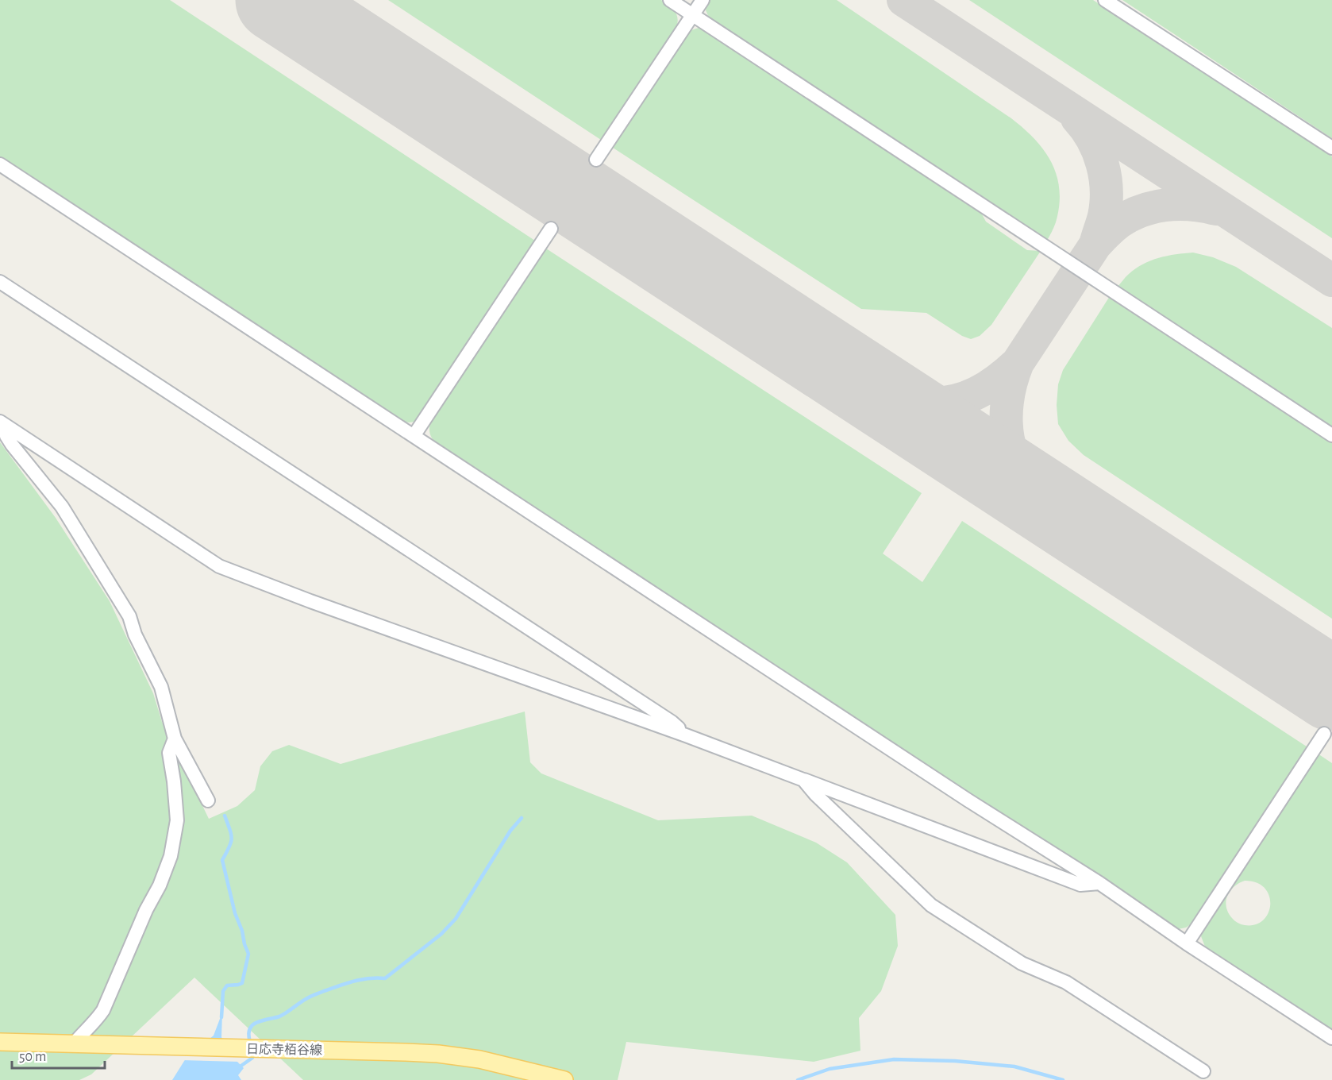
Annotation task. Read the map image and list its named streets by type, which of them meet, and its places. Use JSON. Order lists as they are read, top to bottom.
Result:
{
  "streets": {
    "main road": ["日応寺栢谷線"]
  },
  "scale_bar": "50 m"
}
